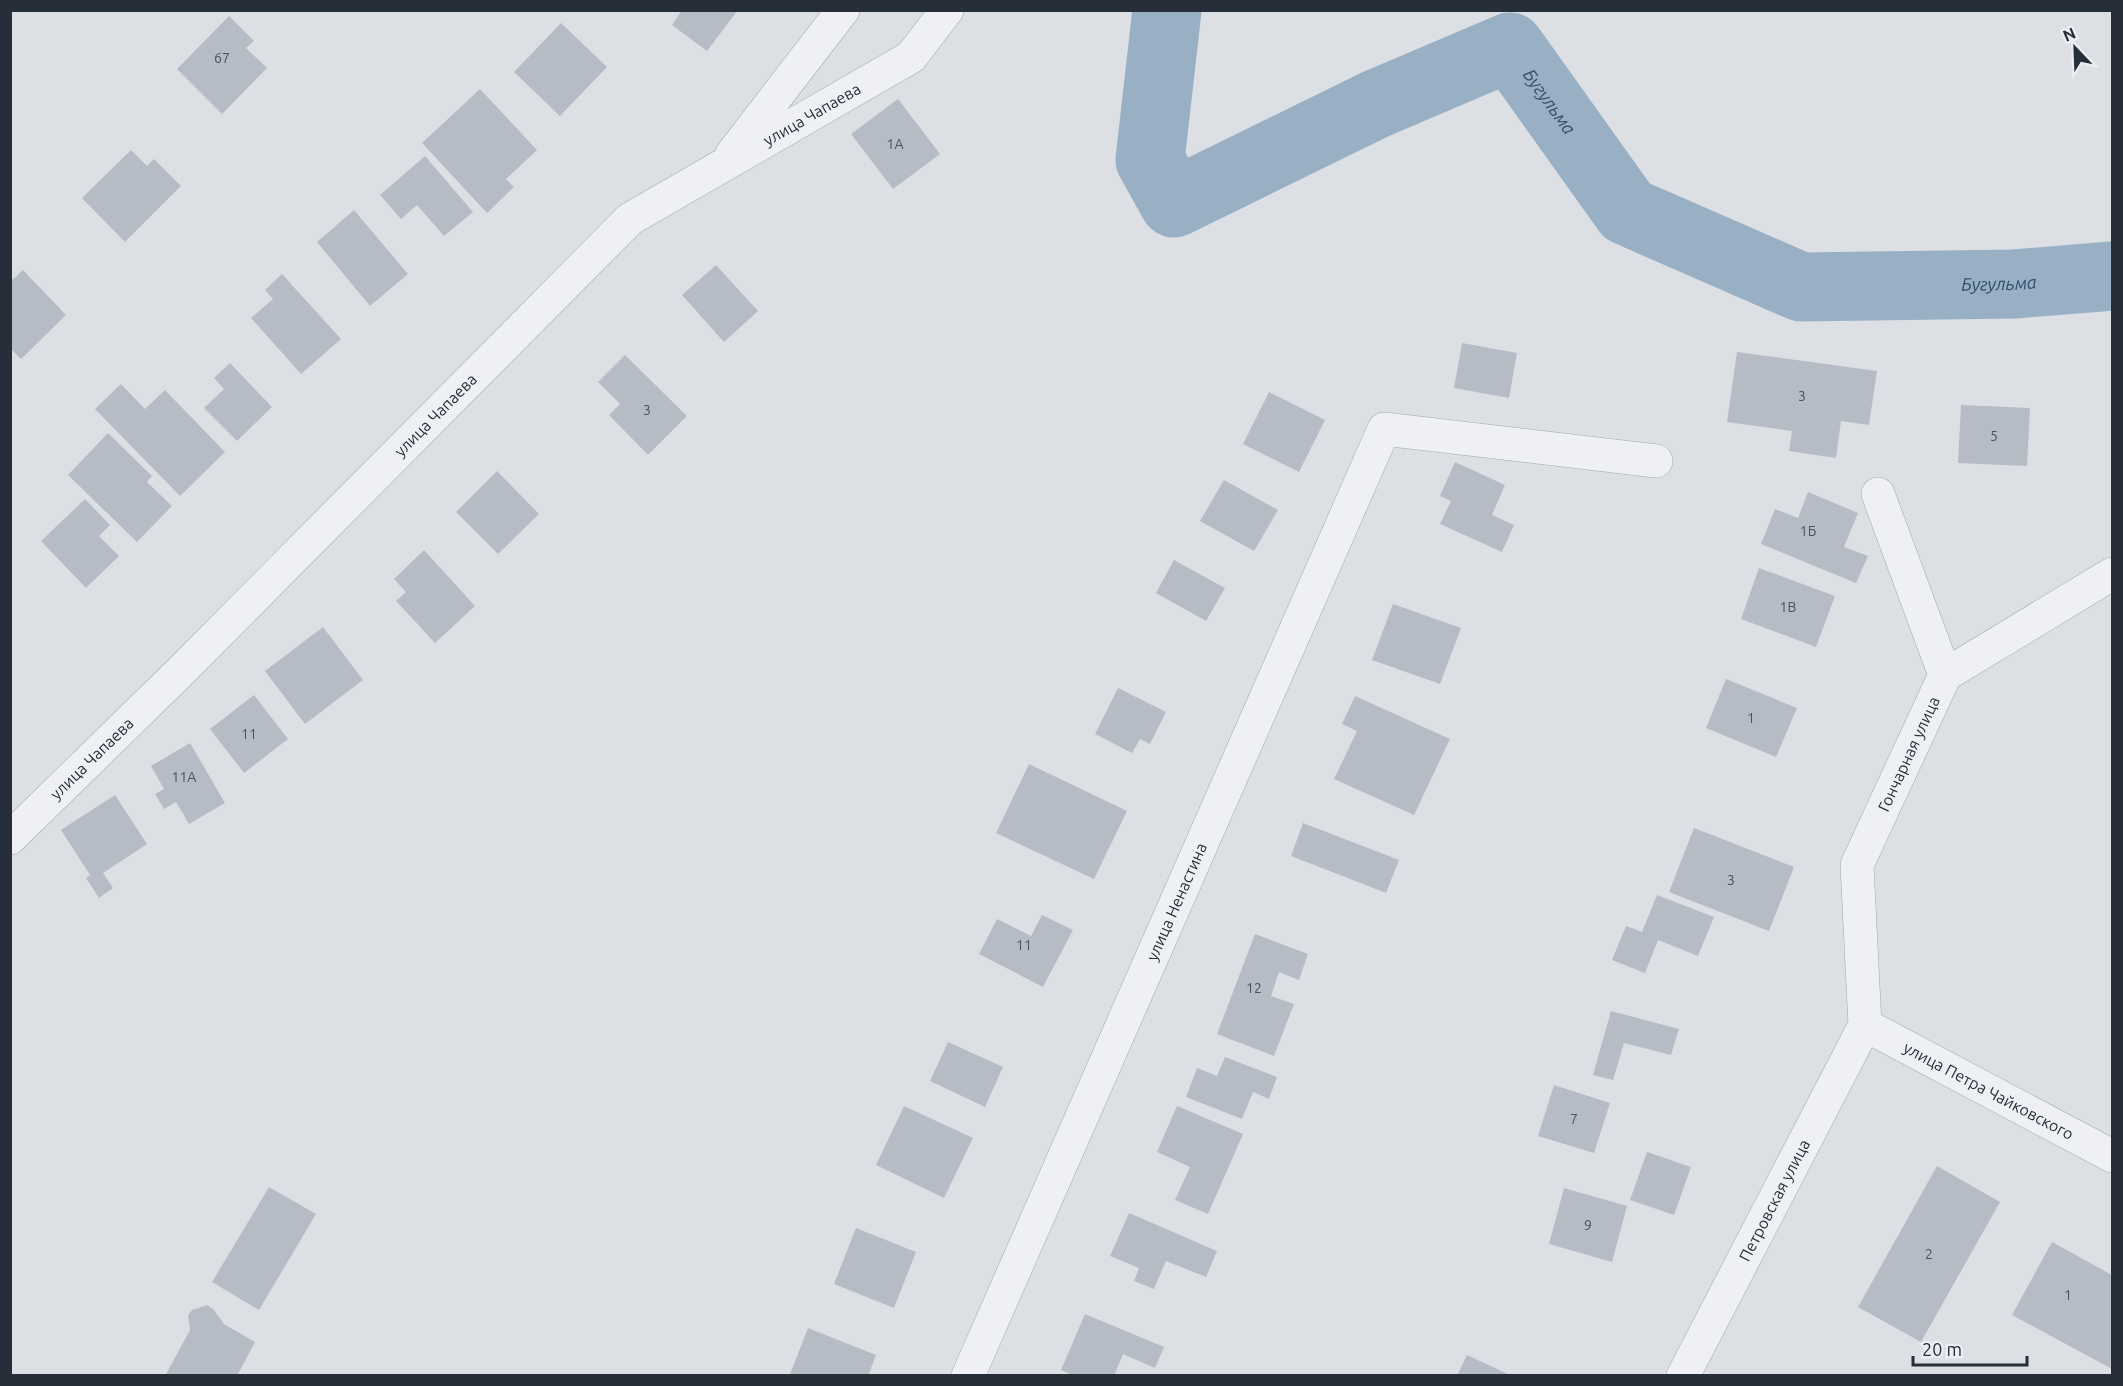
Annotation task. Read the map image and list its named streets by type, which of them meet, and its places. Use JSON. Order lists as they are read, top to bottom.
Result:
{
  "streets": {
    "street": [
      "улица Чапаева",
      "Гончарная улица",
      "улица Ненастина",
      "улица Петра Чайковского",
      "Петровская улица"
    ]
  },
  "crossings": [
    ["Гончарная улица", "улица Петра Чайковского"],
    ["Гончарная улица", "Петровская улица"],
    ["улица Петра Чайковского", "Петровская улица"]
  ],
  "water": ["Бугульма"],
  "house_numbers": [
    "67",
    "1А",
    "3",
    "3",
    "5",
    "1Б",
    "1В",
    "1",
    "11",
    "11А",
    "3",
    "11",
    "12",
    "7",
    "9",
    "2",
    "1"
  ],
  "scale_bar": "20 m",
  "north": "top left"
}
